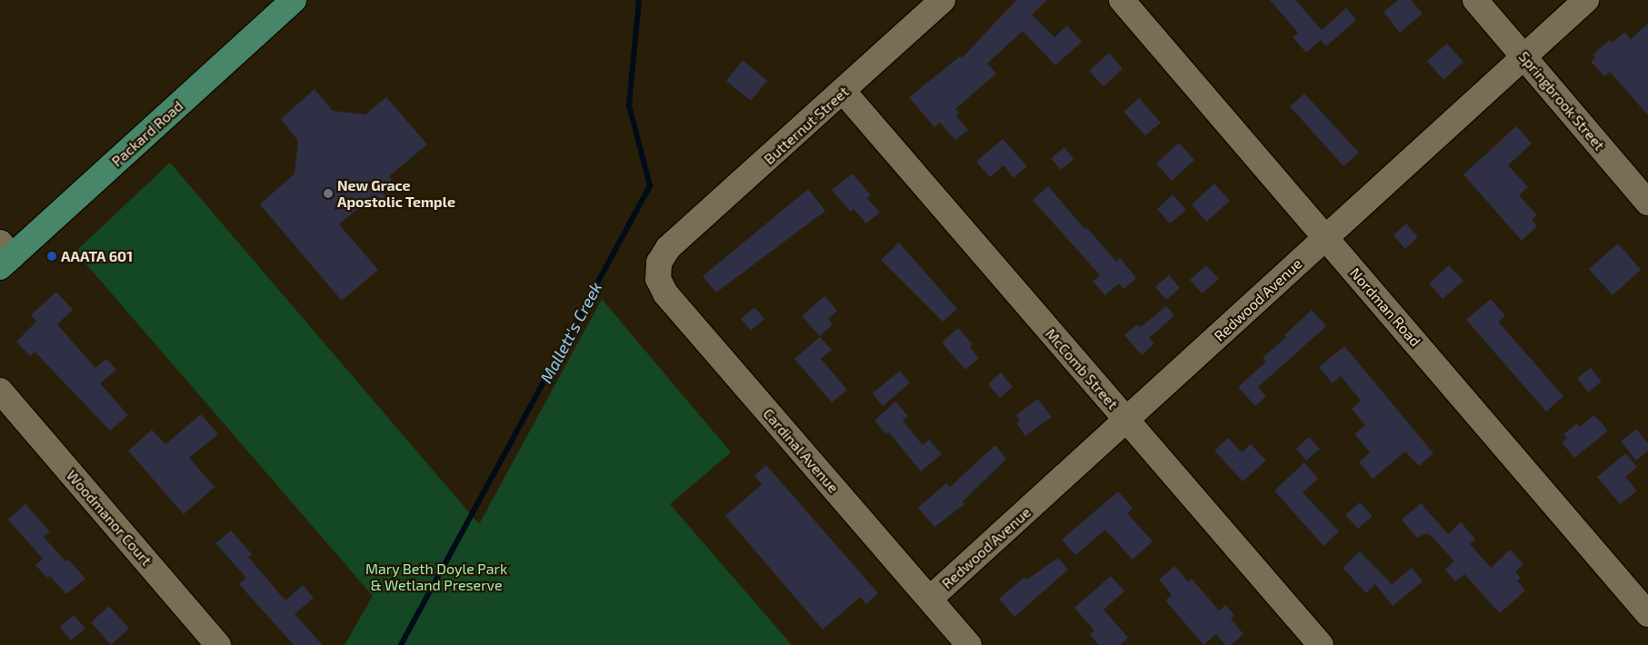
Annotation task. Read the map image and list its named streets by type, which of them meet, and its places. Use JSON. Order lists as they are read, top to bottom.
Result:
{
  "streets": {
    "main road": ["Packard Road"],
    "street": [
      "Springbrook Street",
      "Butternut Street",
      "Redwood Avenue",
      "Nordman Road",
      "McComb Street",
      "Cardinal Avenue",
      "Woodmanor Court"
    ]
  },
  "crossings": [
    ["Springbrook Street", "Redwood Avenue"],
    ["Butternut Street", "McComb Street"],
    ["Butternut Street", "Cardinal Avenue"],
    ["Redwood Avenue", "Nordman Road"],
    ["Redwood Avenue", "McComb Street"],
    ["Redwood Avenue", "Cardinal Avenue"]
  ],
  "water": ["Mallett's Creek"],
  "parks": ["Mary Beth Doyle Park & Wetland Preserve"],
  "places": ["New Grace Apostolic Temple", "AAATA 601"]
}
